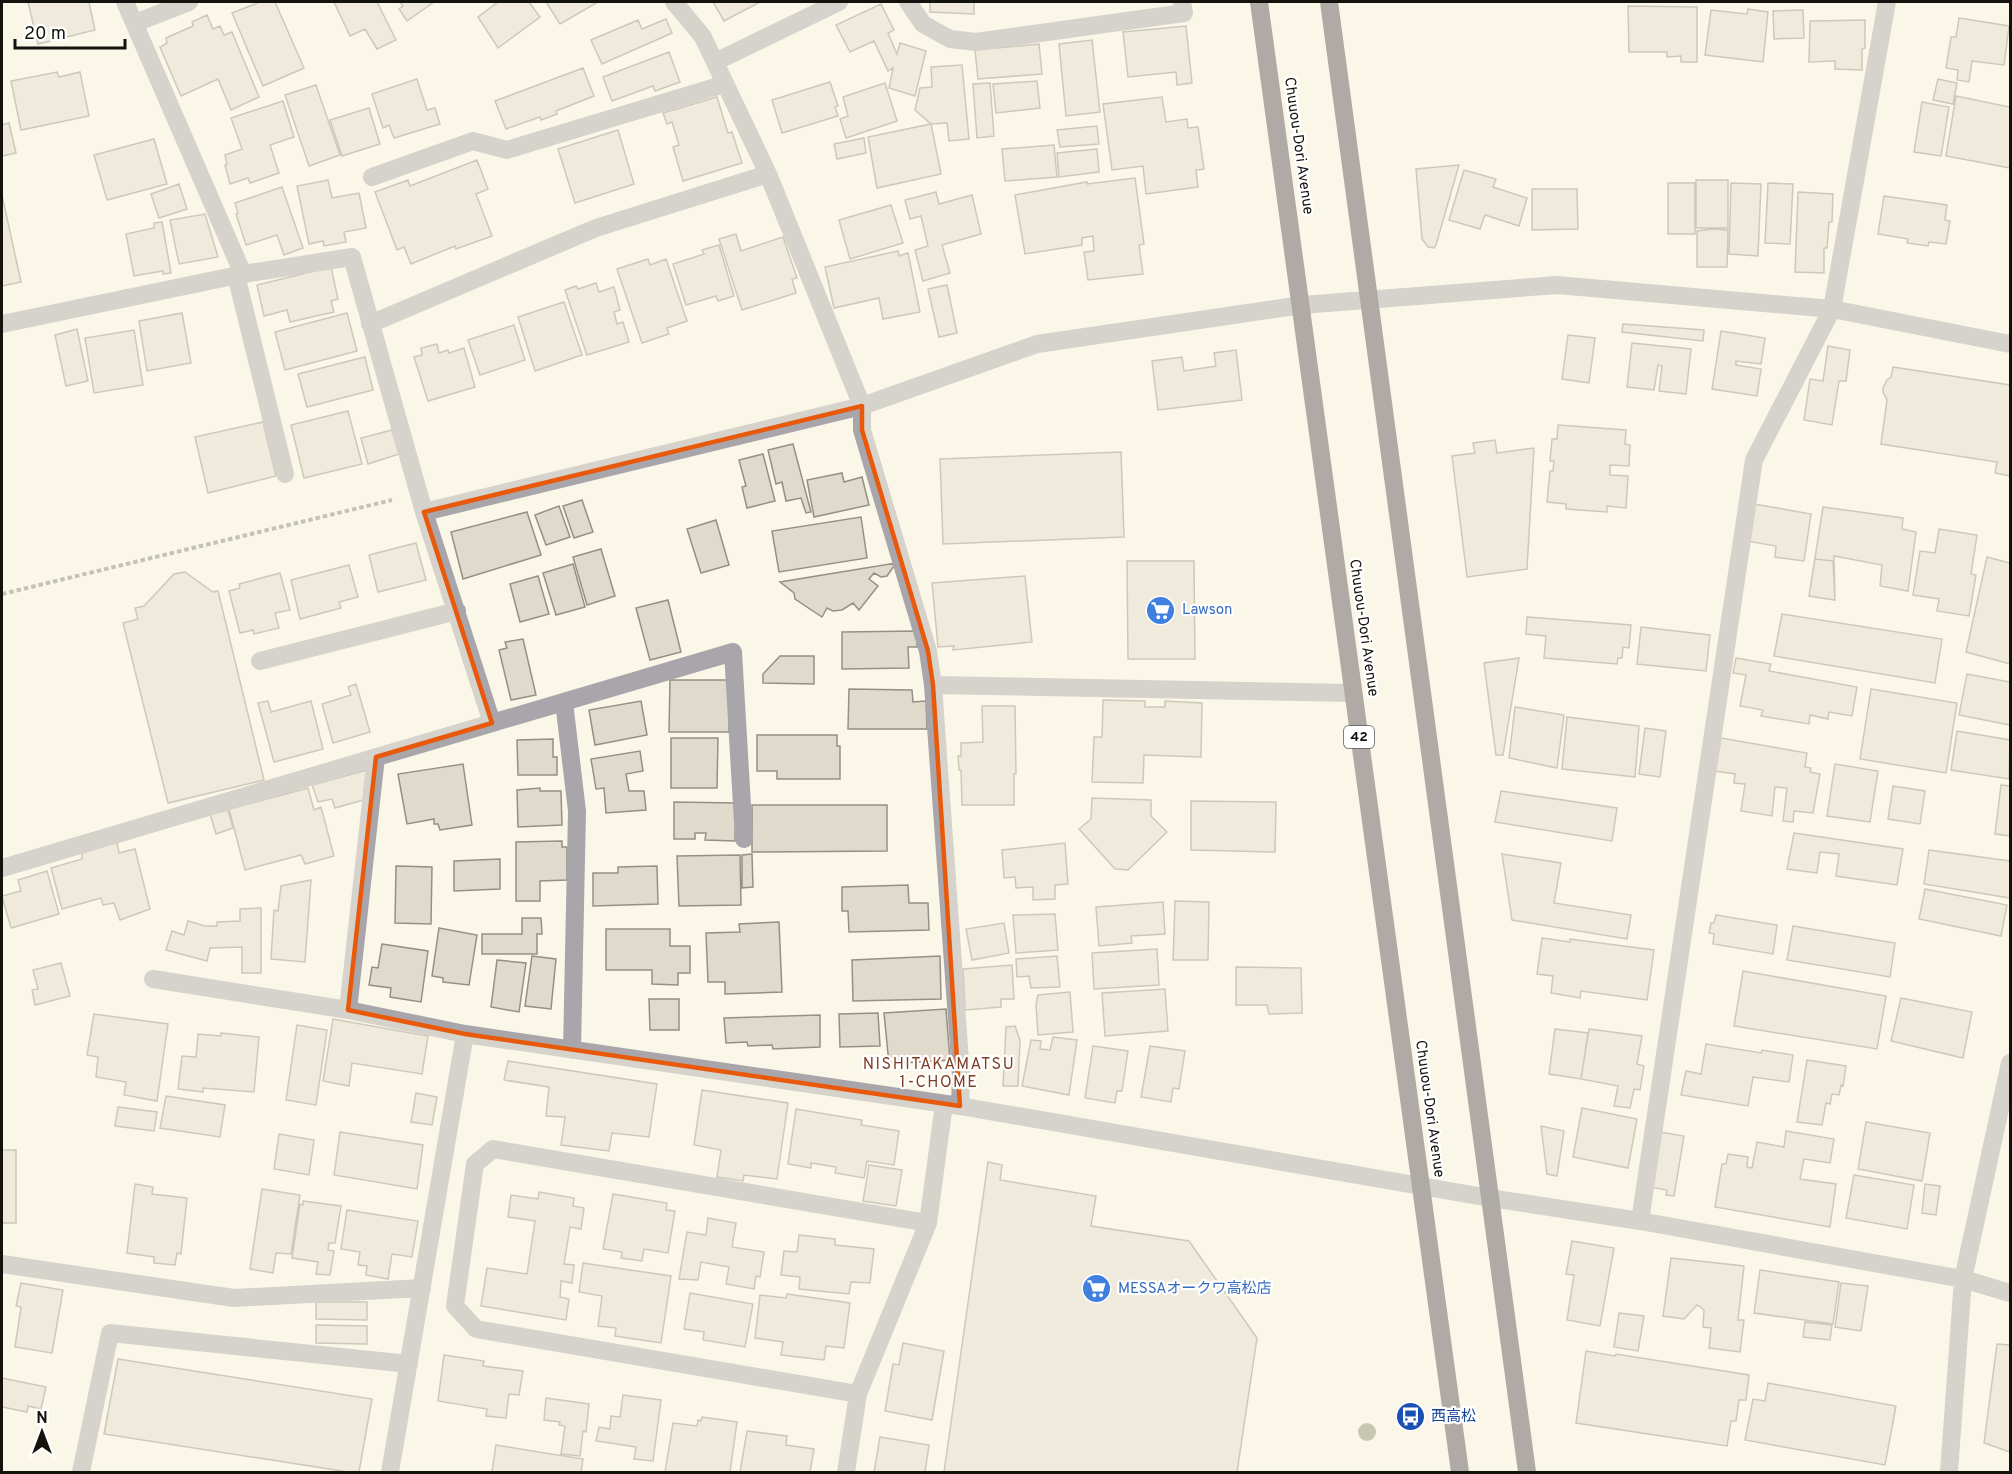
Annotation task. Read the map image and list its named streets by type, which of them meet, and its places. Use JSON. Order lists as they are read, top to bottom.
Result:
{
  "streets": {
    "highway": ["Chuuou-Dori Avenue", "42"]
  },
  "districts": ["NISHITAKAMATSU 1-CHOME"],
  "places": {
    "supermarket": ["Lawson", "MESSAオークワ高松店"],
    "bus stop": ["西高松"]
  },
  "scale_bar": "20 m",
  "north": "top"
}
